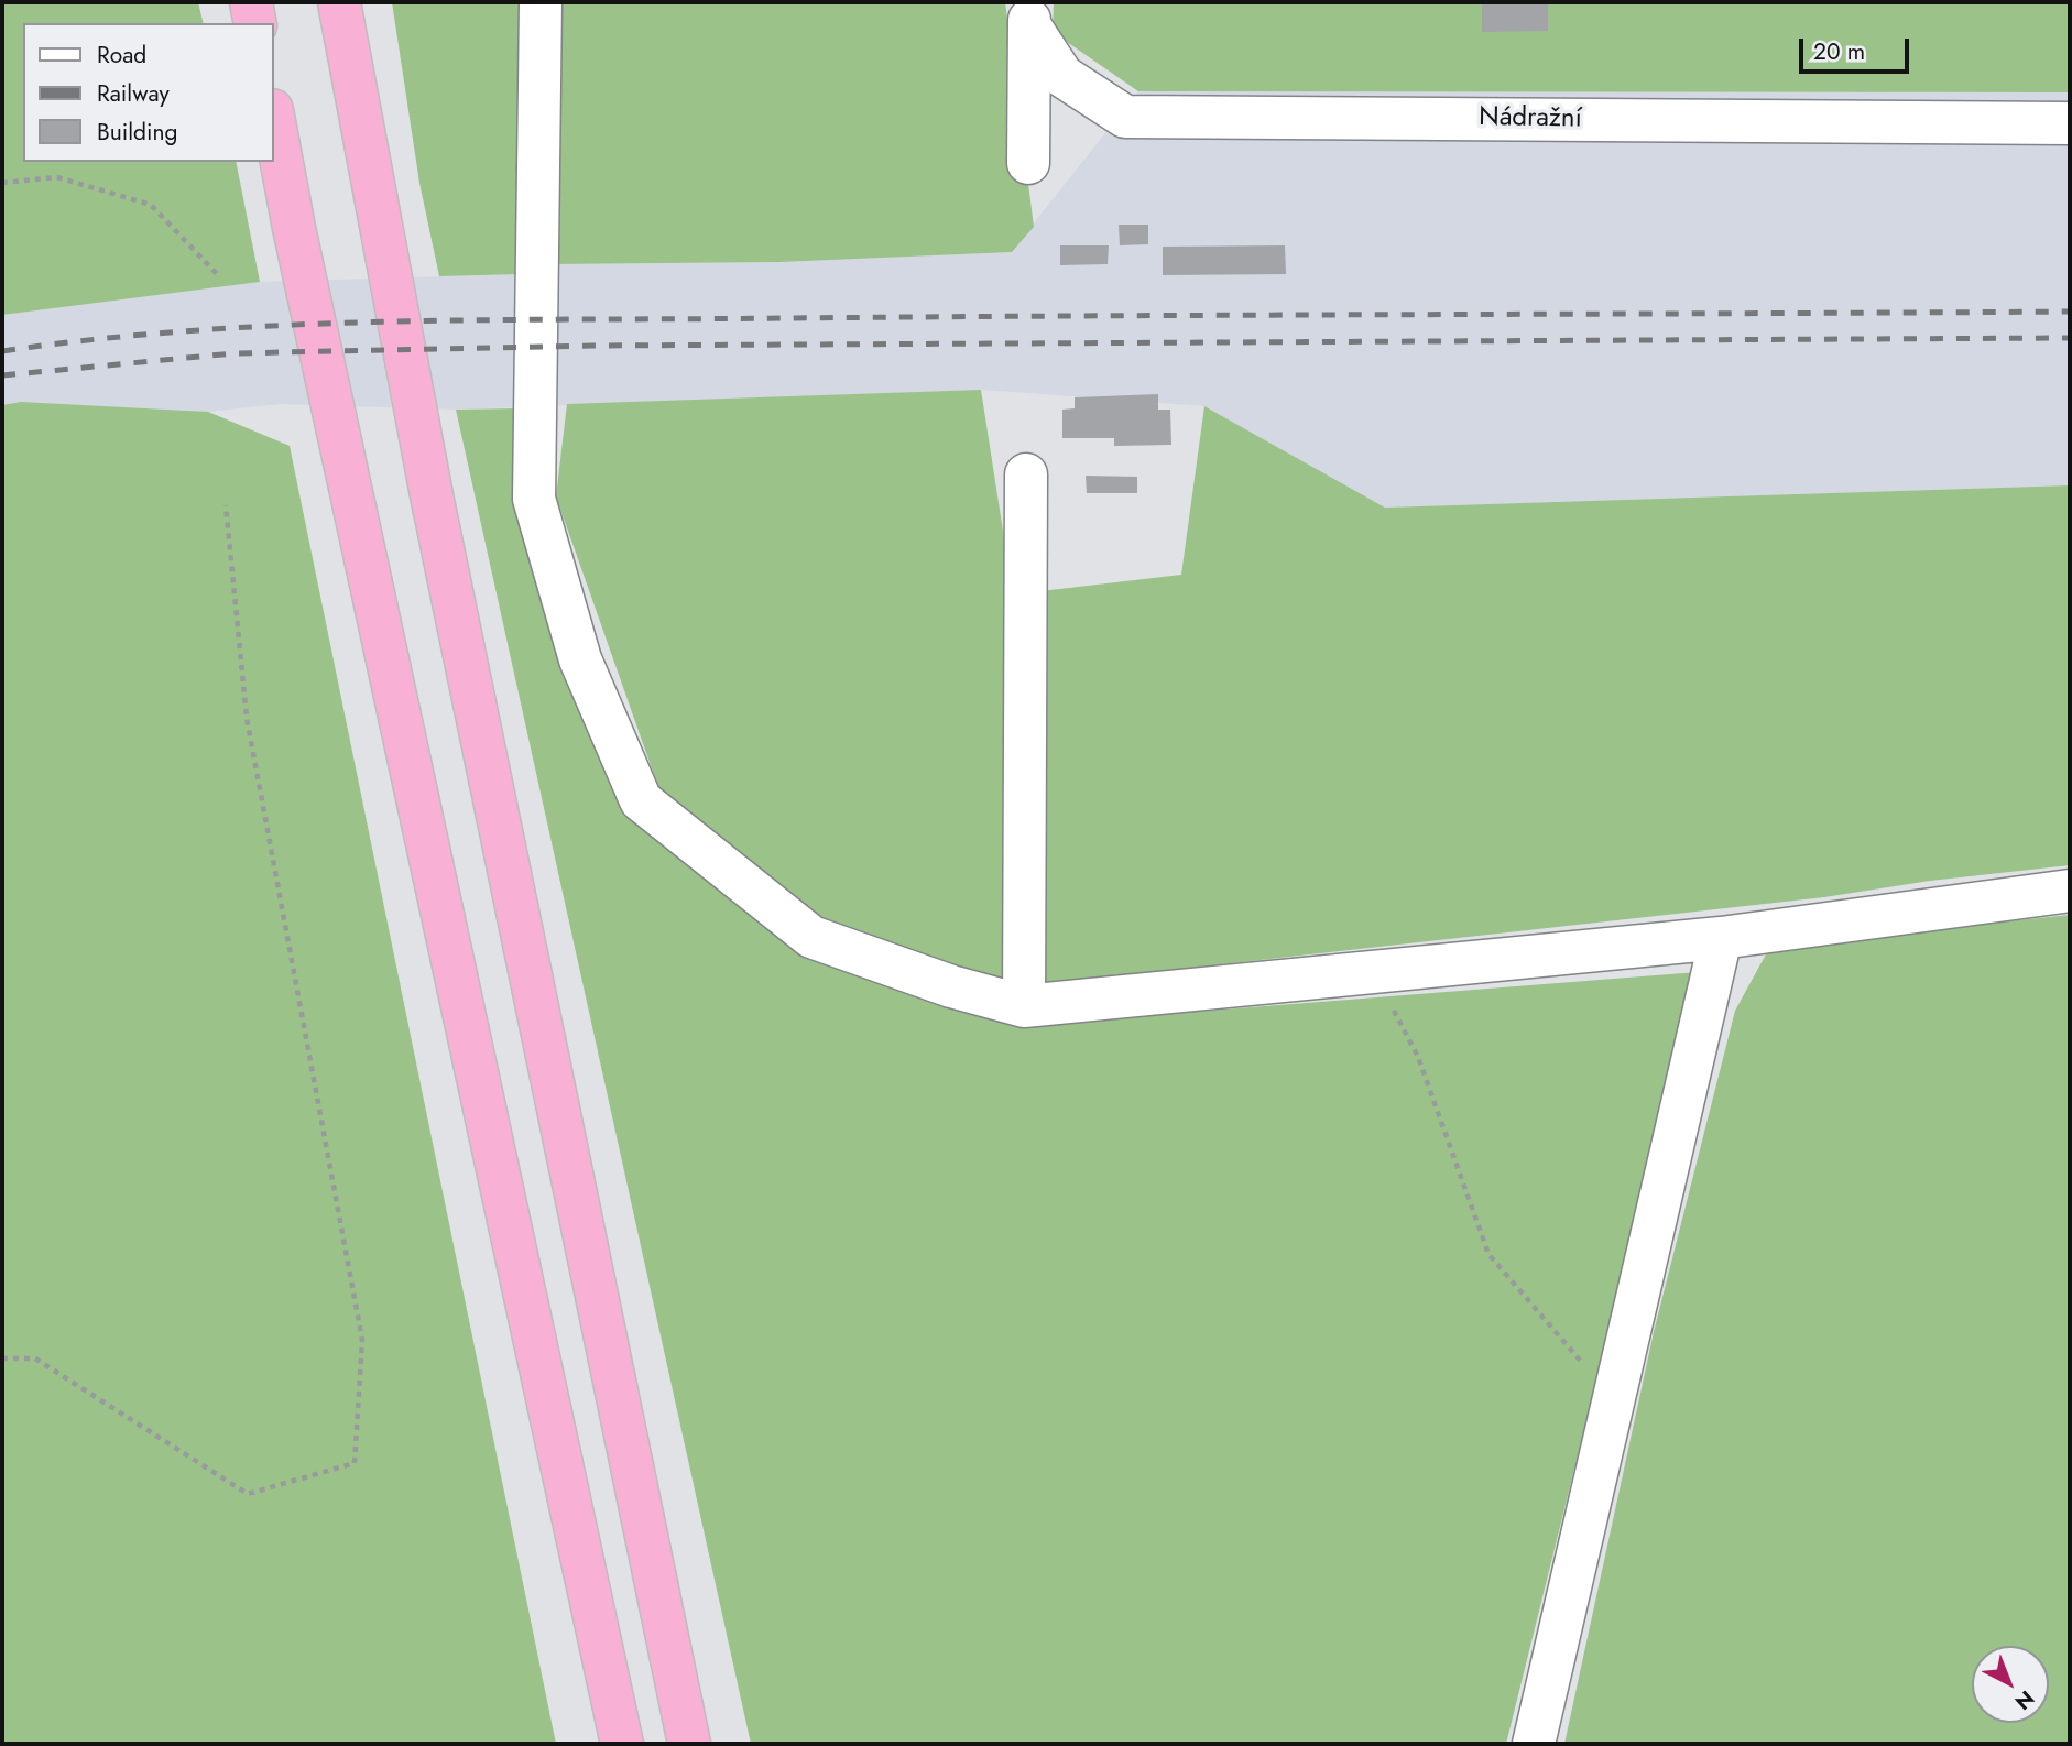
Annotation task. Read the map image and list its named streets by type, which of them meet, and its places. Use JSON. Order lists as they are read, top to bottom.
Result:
{
  "streets": {
    "street": ["Nádražní"]
  },
  "legend": ["Road", "Railway", "Building"],
  "scale_bar": "20 m",
  "north": "bottom right"
}
